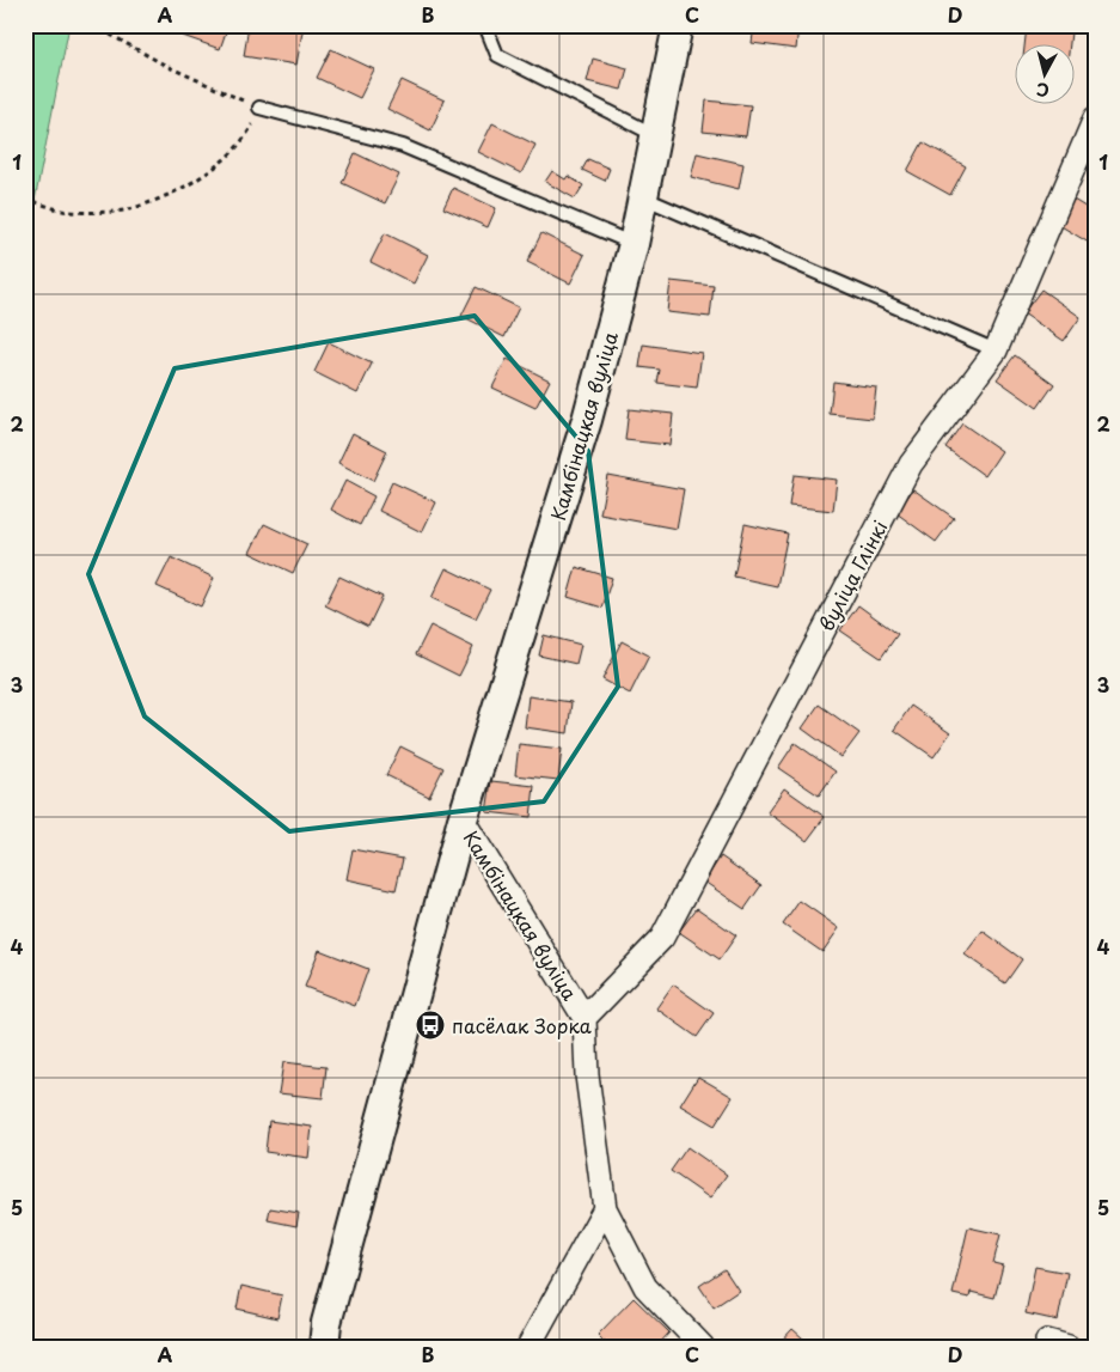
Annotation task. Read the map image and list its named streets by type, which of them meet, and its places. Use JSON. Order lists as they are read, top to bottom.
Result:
{
  "streets": {
    "street": ["Камбінацкая вуліца", "вуліца Глінкі"]
  },
  "crossings": [
    ["Камбінацкая вуліца", "вуліца Глінкі"]
  ],
  "places": {
    "bus stop": ["пасёлак Зорка"]
  },
  "north": "bottom",
  "grid": {
    "columns": [
      "A",
      "B",
      "C",
      "D"
    ],
    "rows": [
      "1",
      "2",
      "3",
      "4",
      "5"
    ]
  }
}
